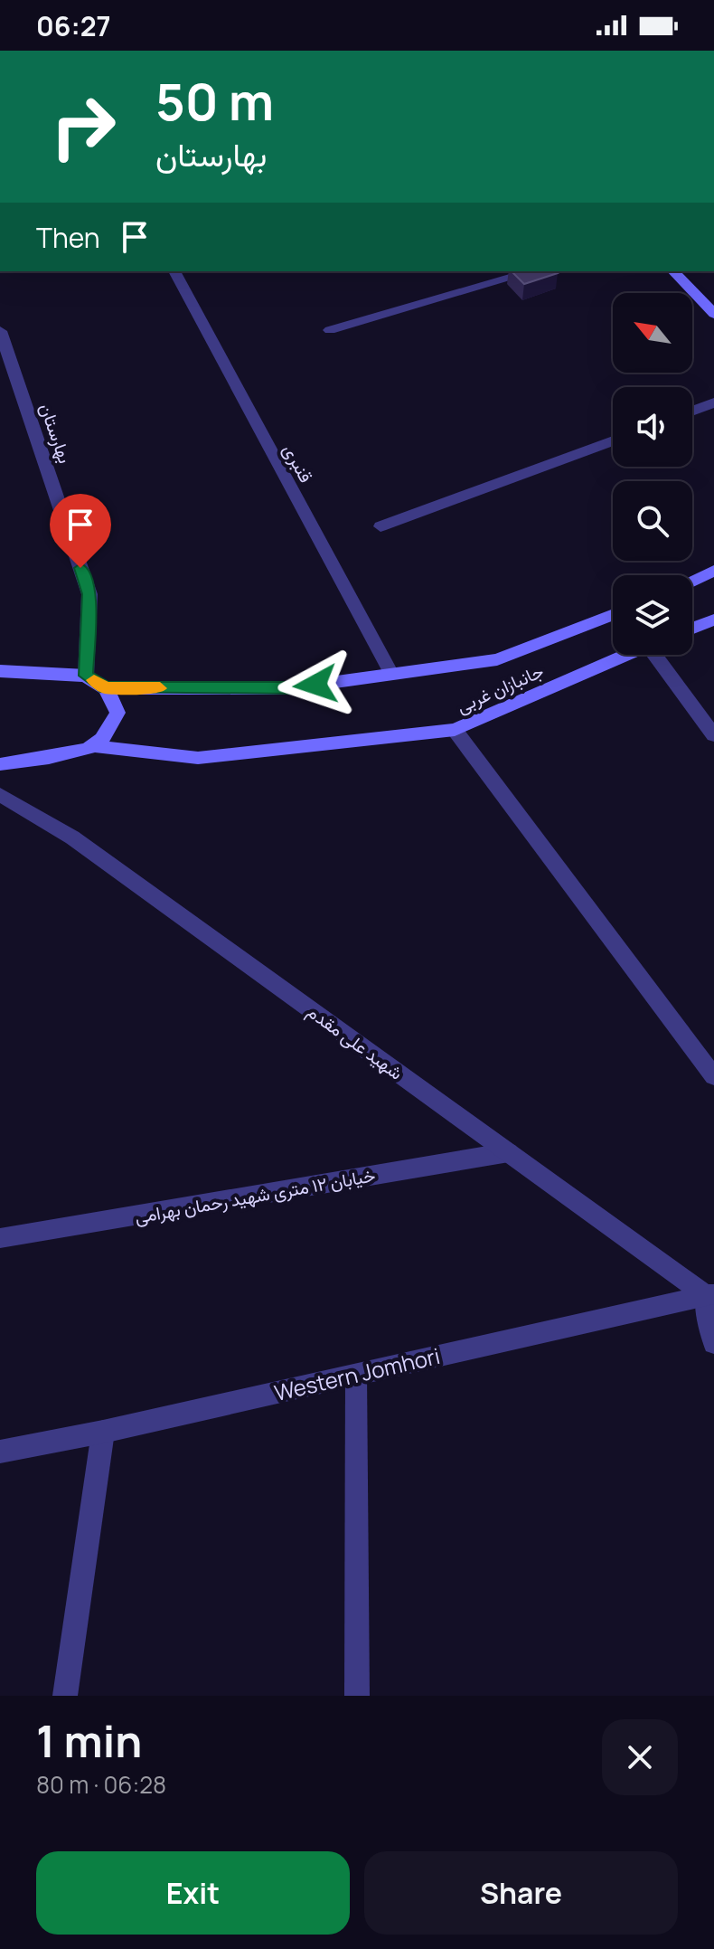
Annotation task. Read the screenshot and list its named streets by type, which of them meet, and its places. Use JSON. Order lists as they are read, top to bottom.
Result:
{
  "streets": {
    "main road": ["جانبازان غربی"],
    "street": [
      "بهارستان",
      "قنبری",
      "شهید علی مقدم",
      "خیابان ۱۲ متری شهید رحمان بهرامی",
      "Western Jomhori"
    ]
  },
  "crossings": [
    ["قنبری", "جانبازان غربی"],
    ["شهید علی مقدم", "خیابان ۱۲ متری شهید رحمان بهرامی"],
    ["شهید علی مقدم", "Western Jomhori"]
  ],
  "north": "top left",
  "page": {
    "status": "06:27",
    "turn": ["50 m", "بهارستان"],
    "then": "Then",
    "heading": ["1 min", "80 m · 06:28"],
    "buttons": ["Exit", "Share"]
  }
}
